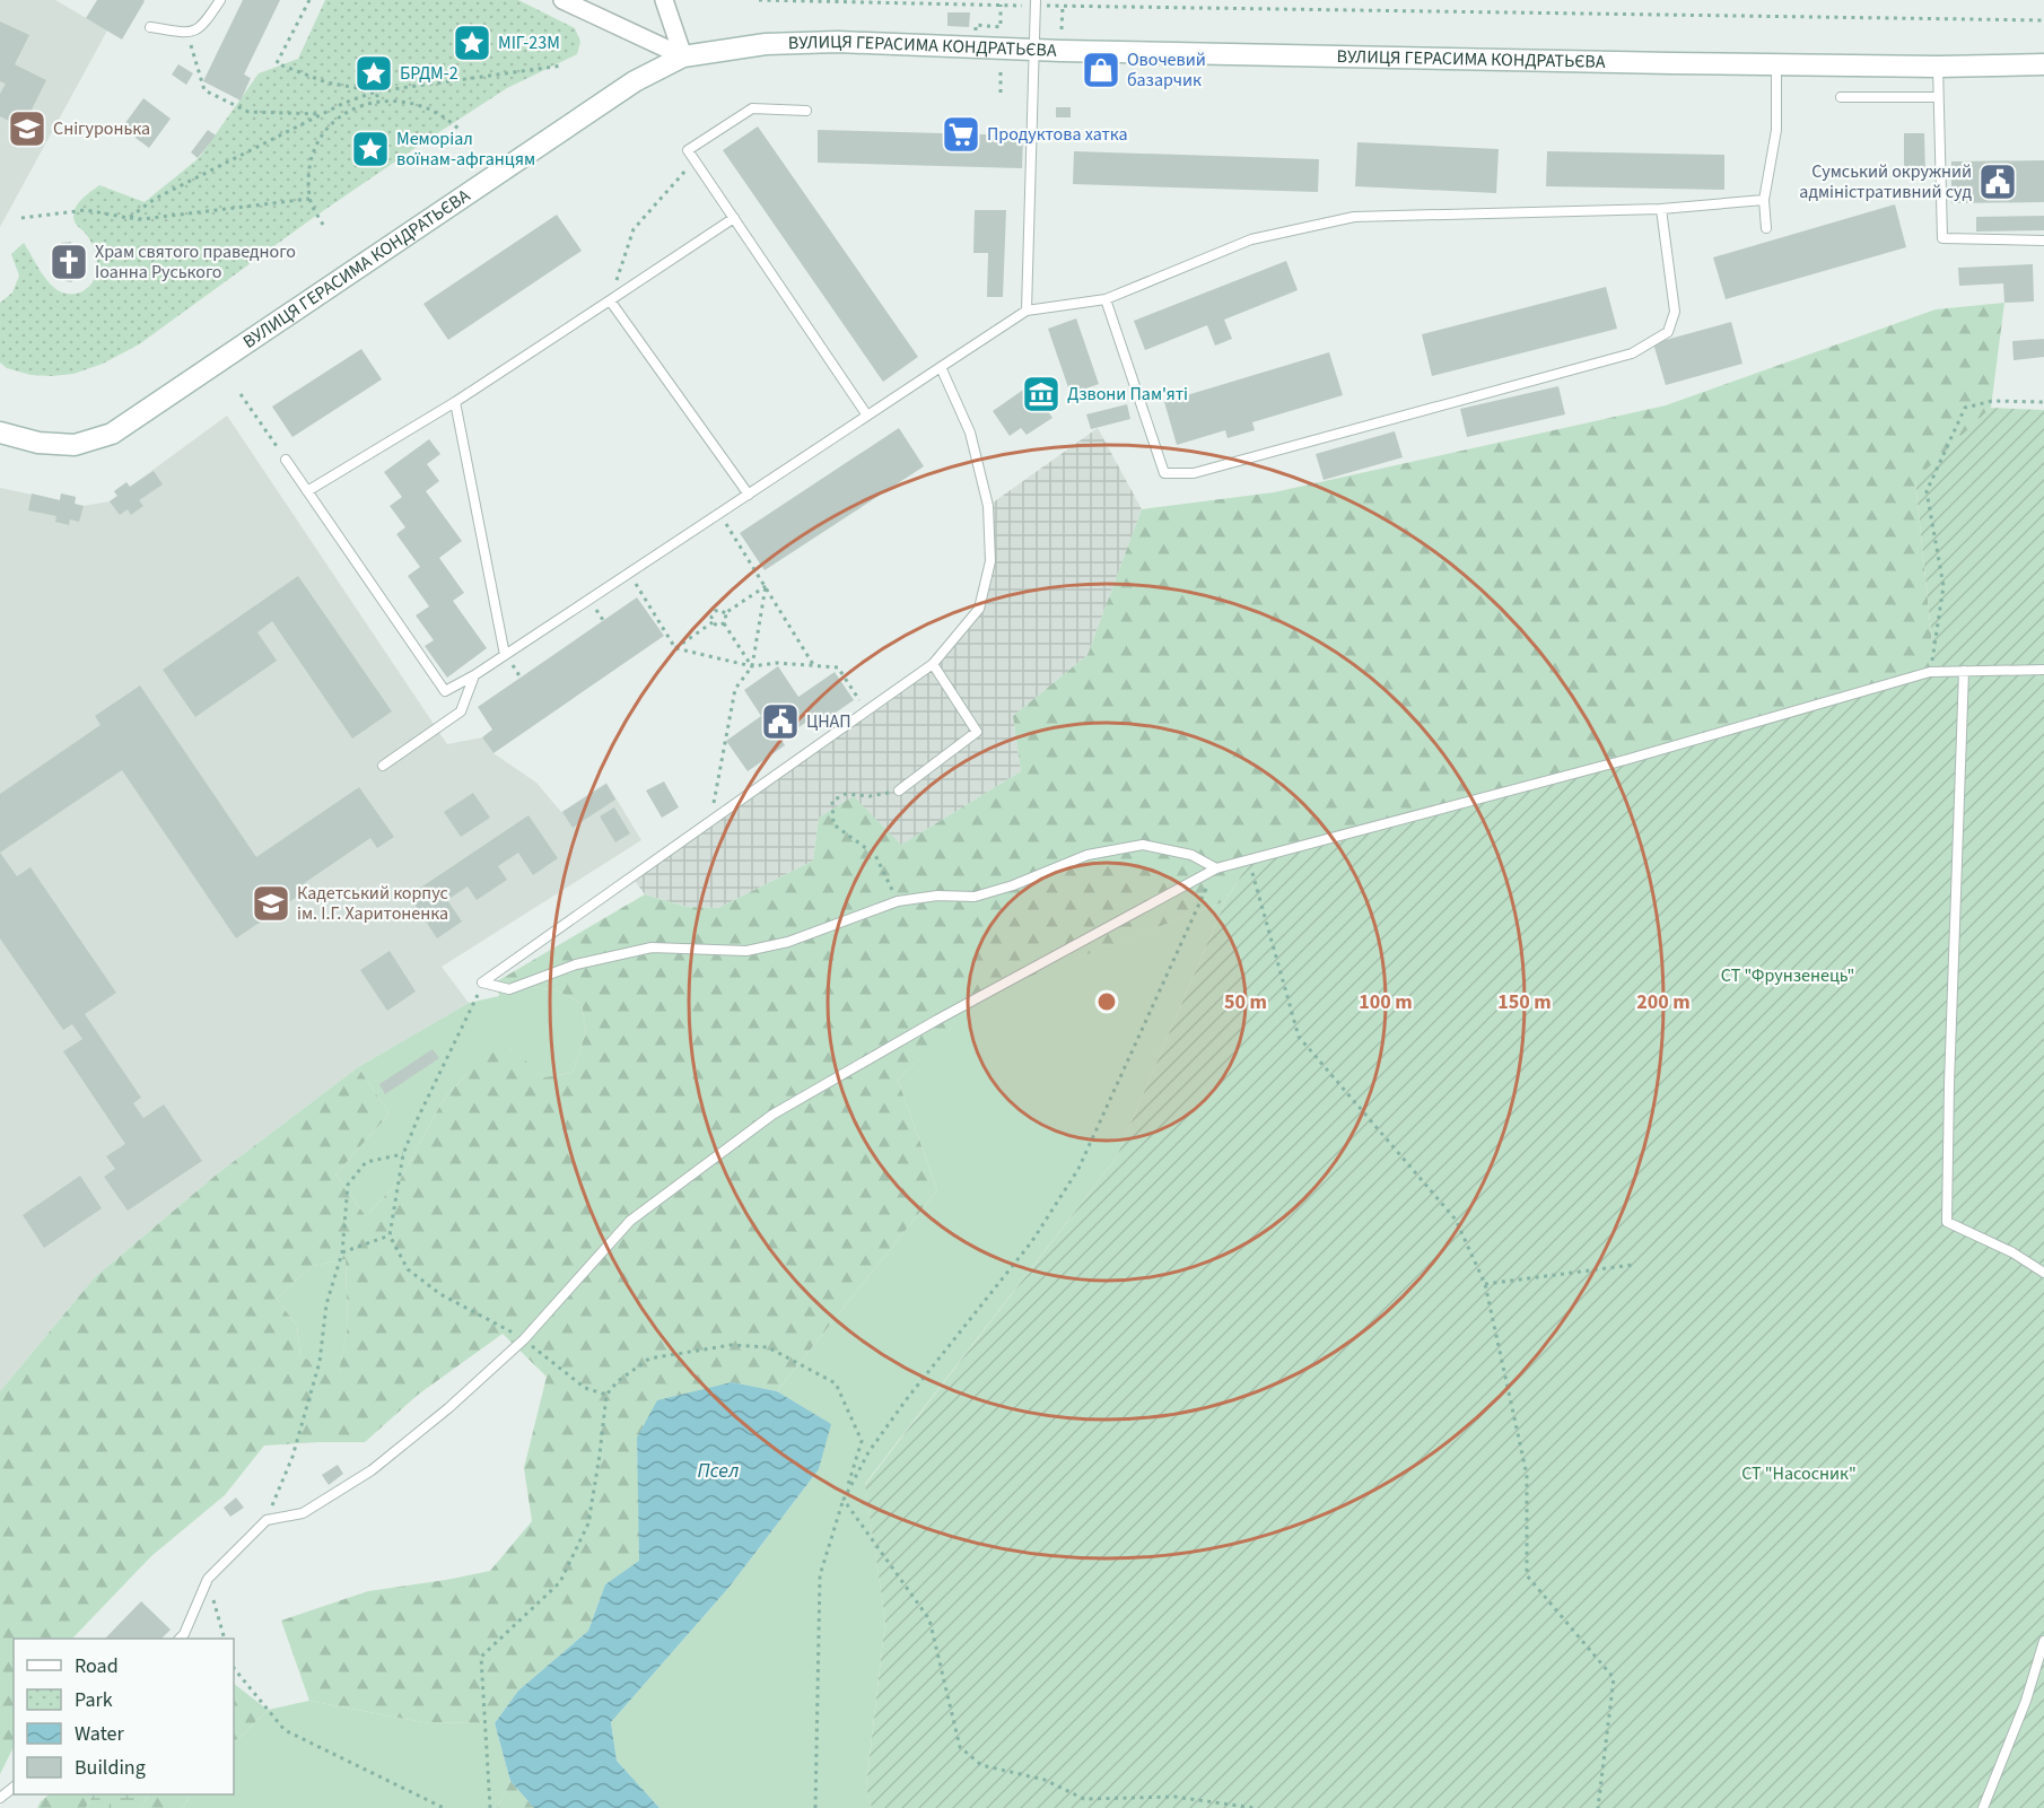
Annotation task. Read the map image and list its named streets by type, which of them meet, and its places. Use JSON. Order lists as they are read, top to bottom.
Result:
{
  "streets": {
    "main road": ["ВУЛИЦЯ ГЕРАСИМА КОНДРАТЬЄВА"]
  },
  "water": ["Псел"],
  "parks": ["СТ \"Фрунзенець\"", "СТ \"Насосник\""],
  "places": {
    "place": ["МІГ-23М", "БРДМ-2", "Меморіал воїнам-афганцям"],
    "shop": ["Овочевий базарчик"],
    "school or university": ["Снігуронька", "Кадетський корпус ім. І.Г. Харитоненка"],
    "supermarket": ["Продуктова хатка"],
    "public building": ["Сумський окружний адміністративний суд", "ЦНАП"],
    "church": ["Храм святого праведного Іоанна Руського"],
    "museum": ["Дзвони Пам'яті"]
  },
  "legend": [
    "Road",
    "Park",
    "Water",
    "Building"
  ],
  "rings": [
    "50 m",
    "100 m",
    "150 m",
    "200 m"
  ]
}
